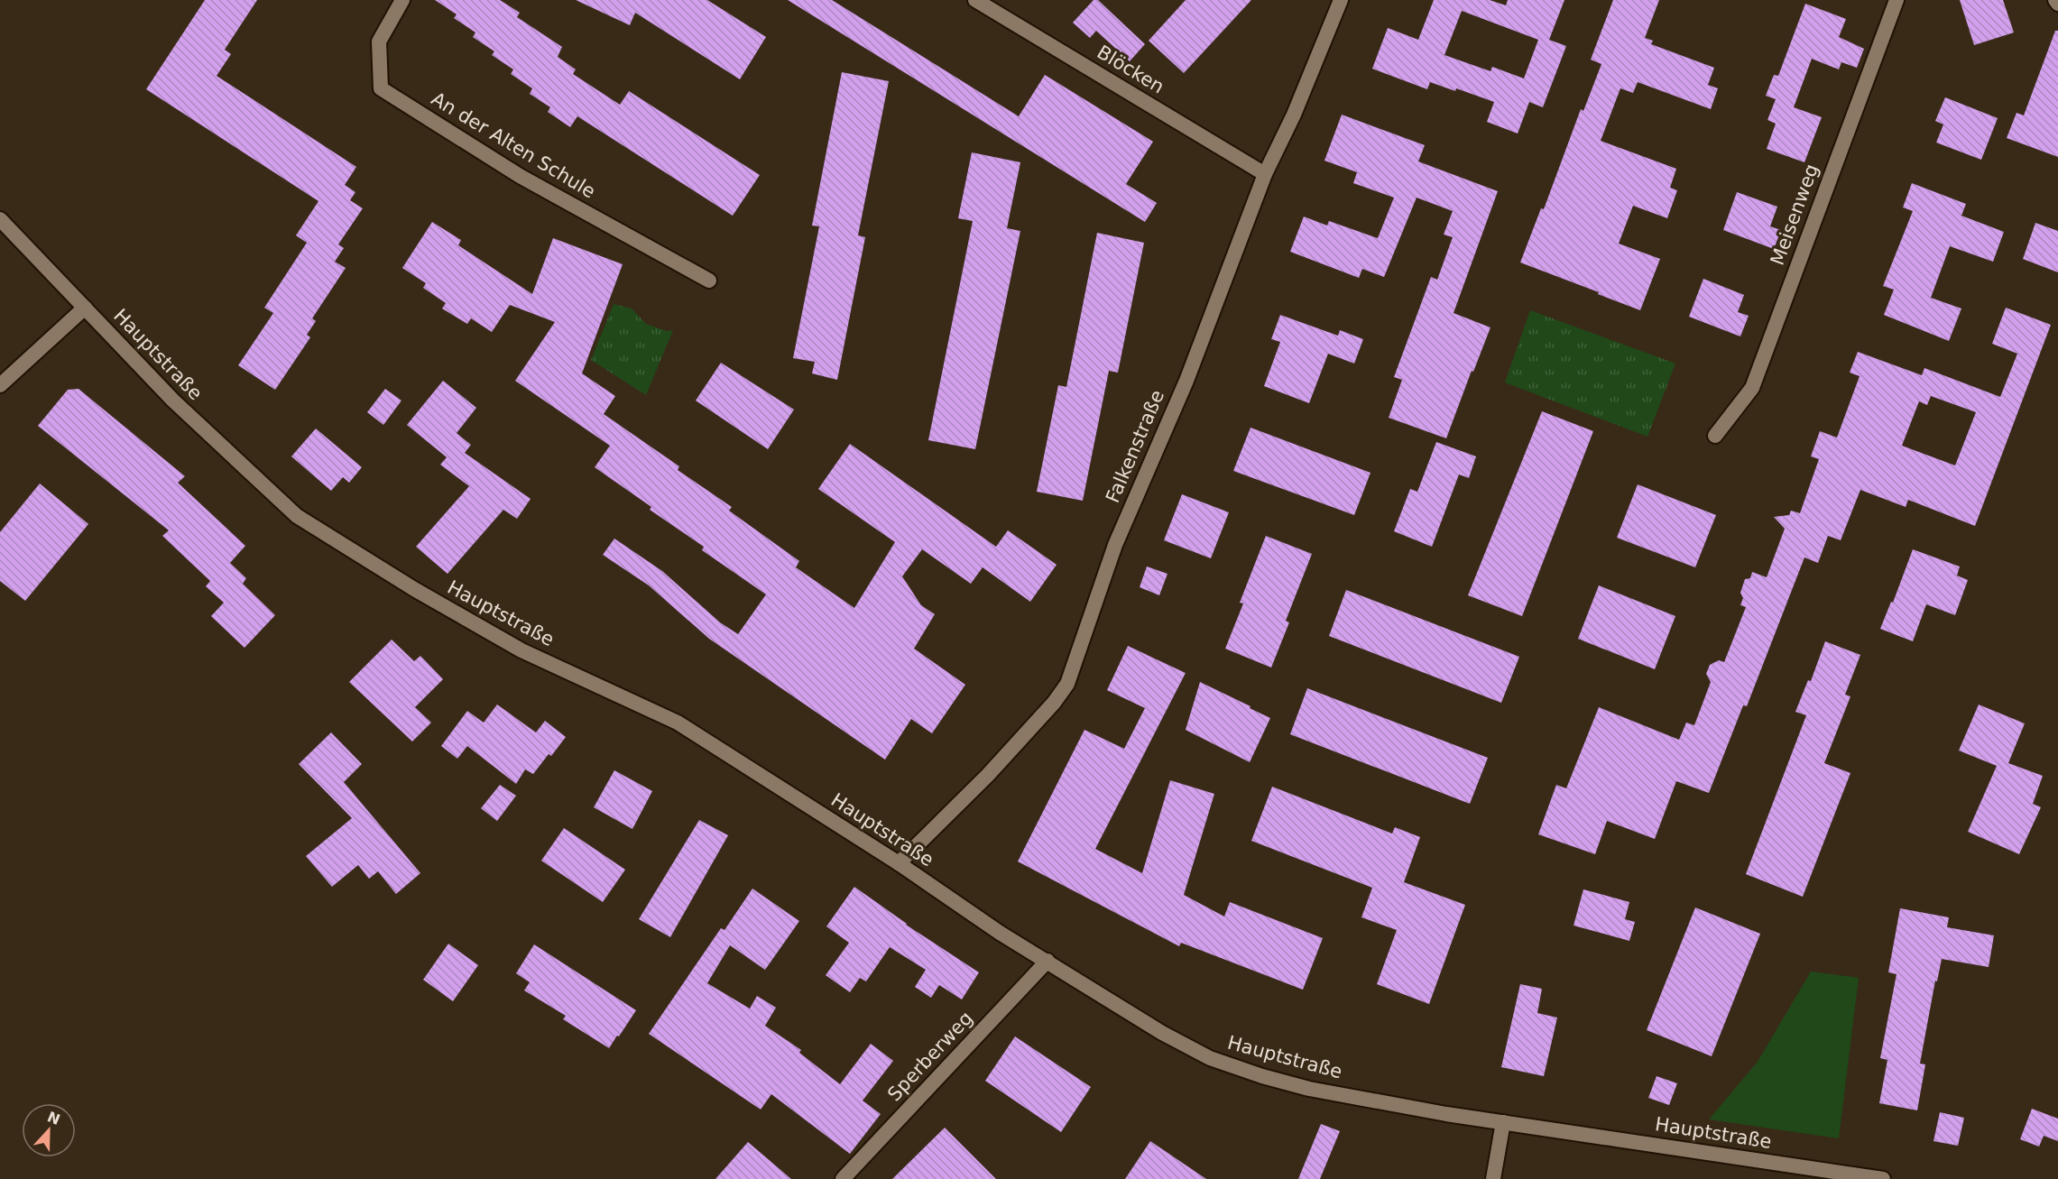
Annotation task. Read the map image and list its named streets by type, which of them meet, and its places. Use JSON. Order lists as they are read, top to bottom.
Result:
{
  "streets": {
    "street": [
      "Blöcken",
      "An der Alten Schule",
      "Meisenweg",
      "Hauptstraße",
      "Falkenstraße",
      "Sperberweg"
    ]
  },
  "crossings": [
    ["Blöcken", "Falkenstraße"],
    ["Hauptstraße", "Falkenstraße"],
    ["Hauptstraße", "Sperberweg"]
  ],
  "north": "top"
}
